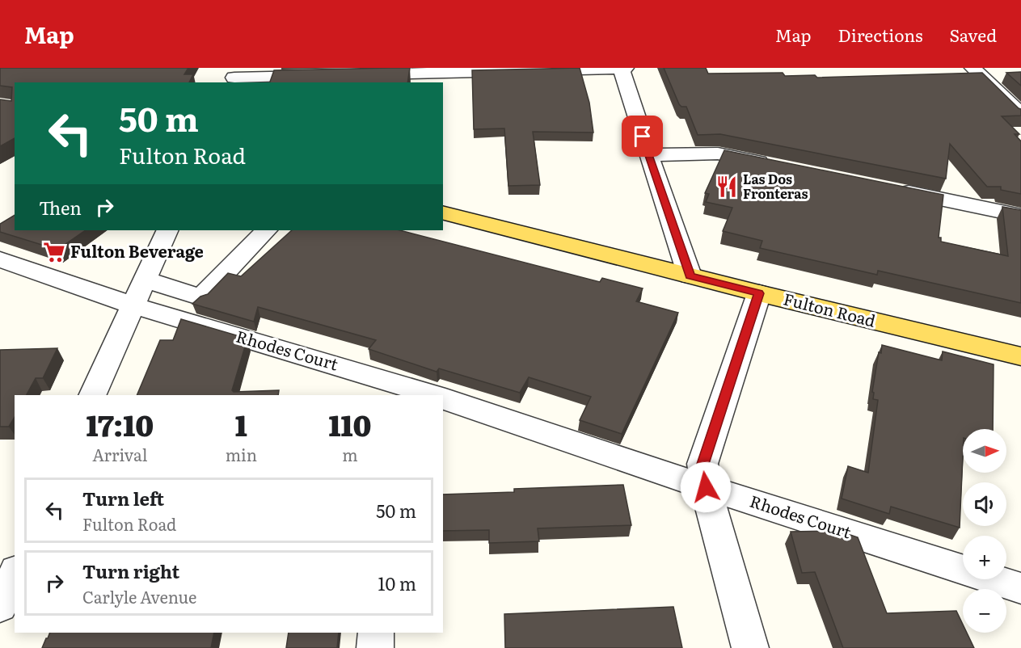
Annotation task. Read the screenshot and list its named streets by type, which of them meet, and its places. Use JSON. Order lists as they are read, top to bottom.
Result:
{
  "streets": {
    "main road": ["Fulton Road"],
    "street": ["Rhodes Court"]
  },
  "places": {
    "restaurant": ["Las Dos Fronteras"],
    "supermarket": ["Fulton Beverage"]
  },
  "north": "right",
  "page": {
    "header": "Map",
    "nav": ["Map", "Directions", "Saved"],
    "turn": ["50 m", "Fulton Road"],
    "then": "Then",
    "eta": [
      "17:10",
      "Arrival",
      "1",
      "min",
      "110",
      "m"
    ],
    "map_buttons": ["+", "−"],
    "list": [
      {
        "name": "Turn left",
        "note": "Fulton Road",
        "value": "50 m"
      },
      {
        "name": "Turn right",
        "note": "Carlyle Avenue",
        "value": "10 m"
      }
    ]
  }
}
